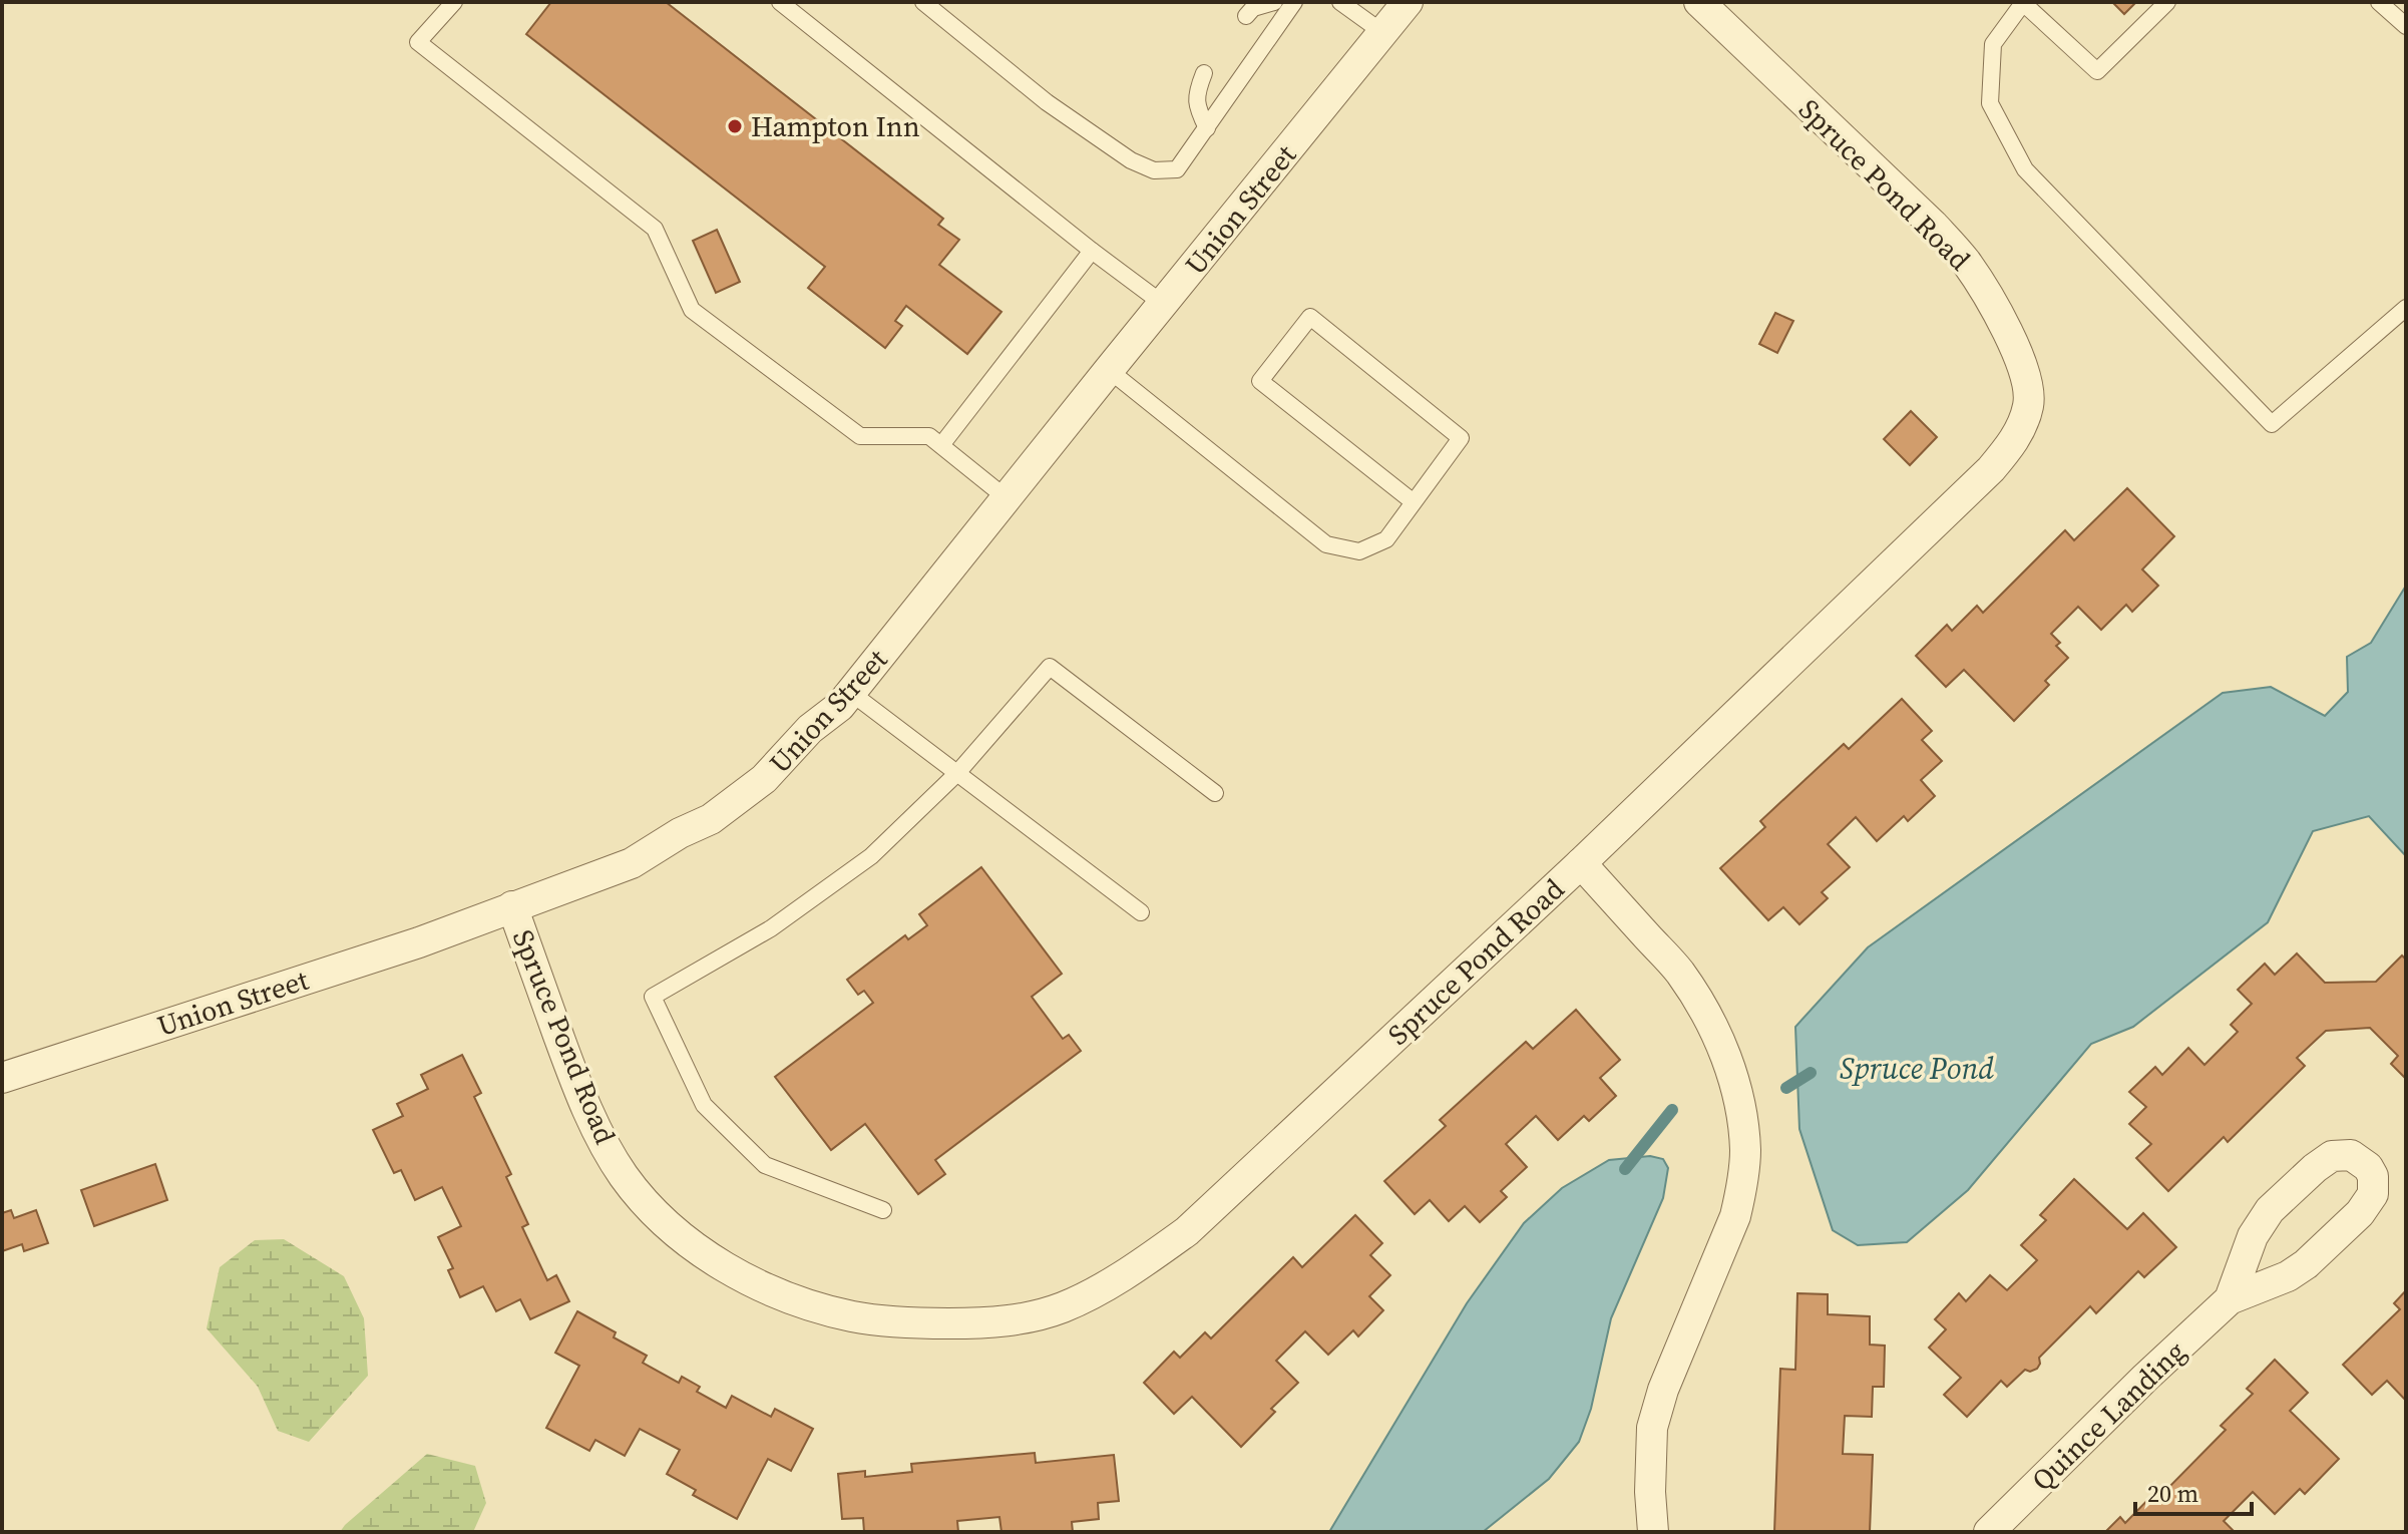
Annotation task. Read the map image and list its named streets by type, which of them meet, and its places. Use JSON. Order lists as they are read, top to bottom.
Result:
{
  "streets": {
    "street": ["Spruce Pond Road", "Union Street", "Quince Landing"]
  },
  "crossings": [
    ["Spruce Pond Road", "Union Street"]
  ],
  "water": ["Spruce Pond"],
  "places": ["Hampton Inn"],
  "scale_bar": "20 m"
}
